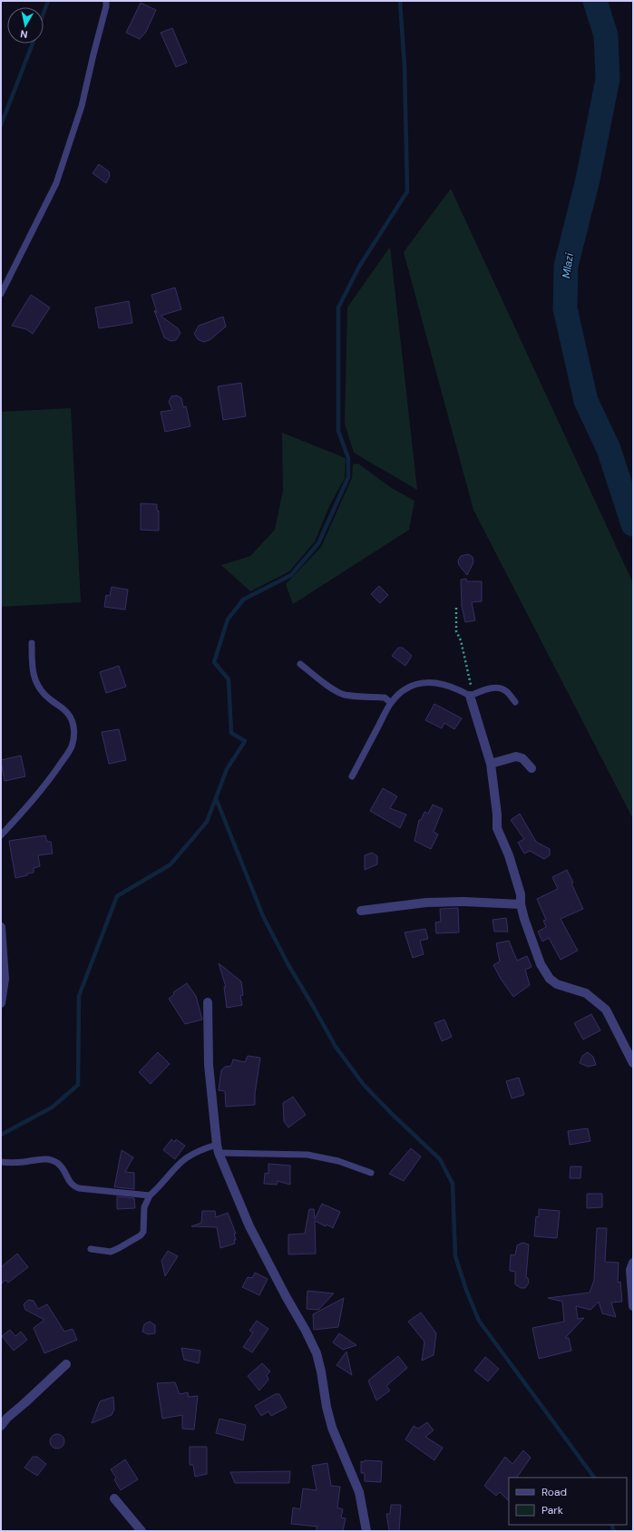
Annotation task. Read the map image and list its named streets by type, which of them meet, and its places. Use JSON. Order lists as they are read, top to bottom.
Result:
{
  "water": ["Mlazi"],
  "legend": ["Road", "Park"],
  "north": "bottom"
}
